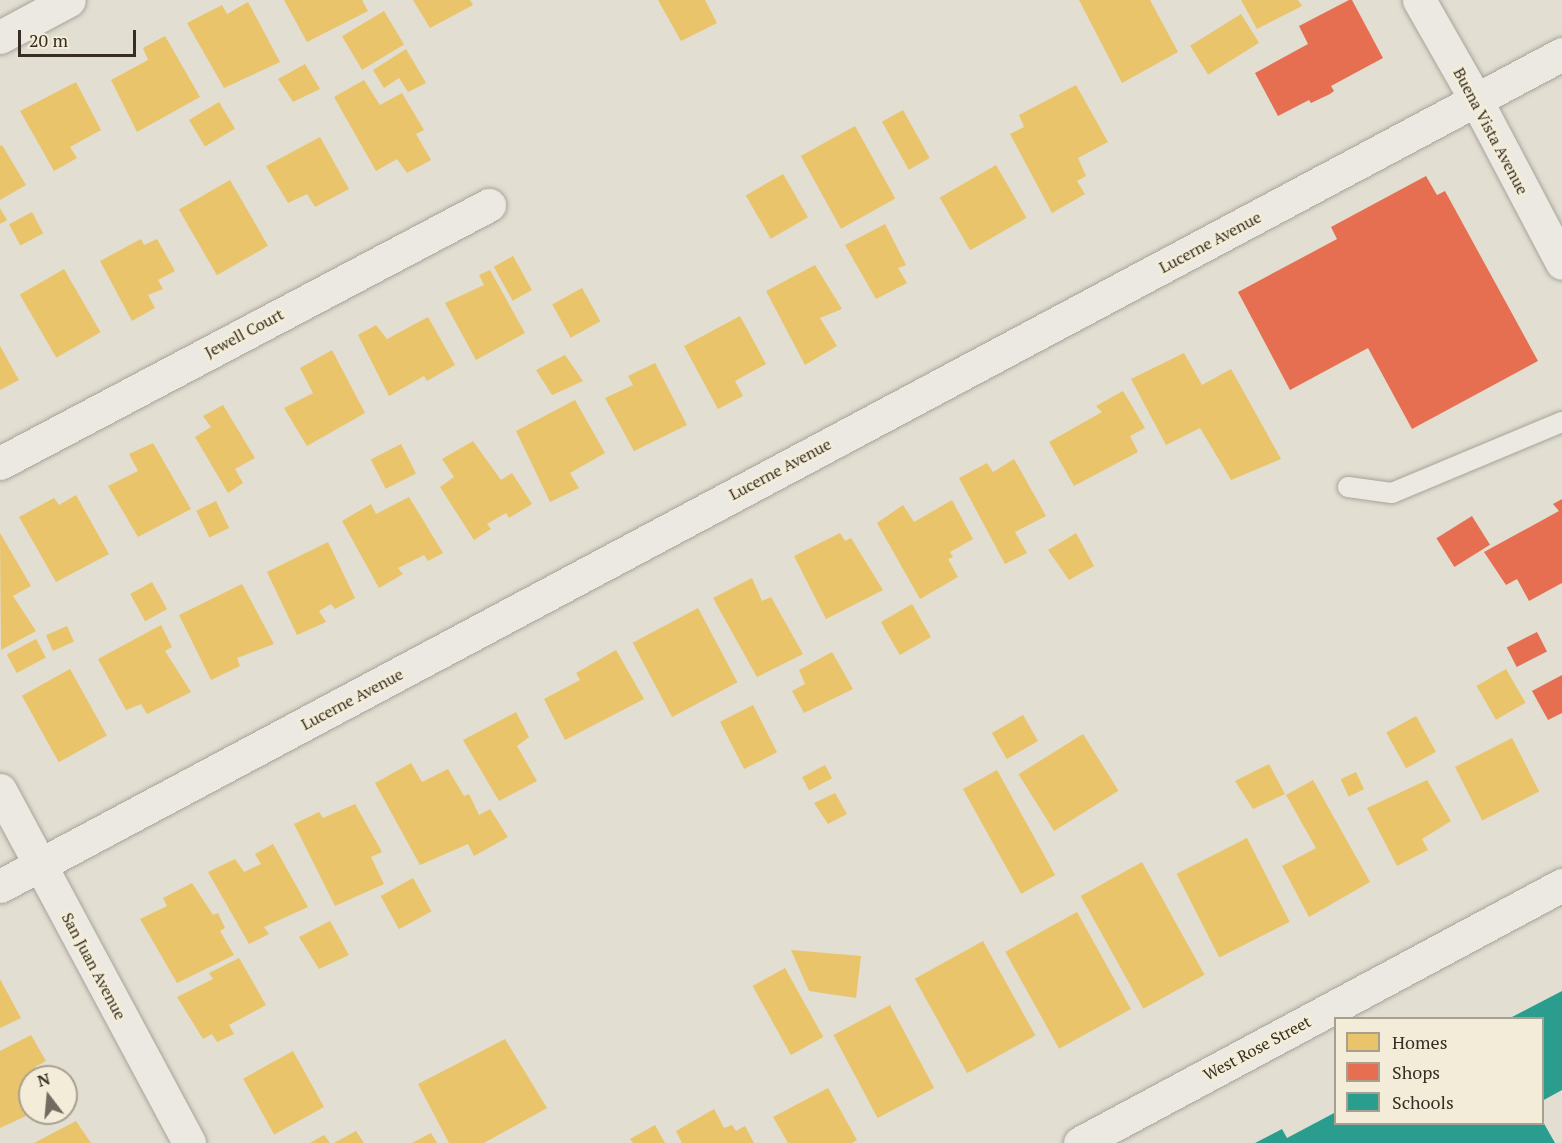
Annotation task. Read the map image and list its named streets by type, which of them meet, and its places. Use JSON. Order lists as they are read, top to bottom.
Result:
{
  "streets": {
    "street": [
      "Buena Vista Avenue",
      "Lucerne Avenue",
      "Jewell Court",
      "San Juan Avenue",
      "West Rose Street"
    ]
  },
  "crossings": [
    ["Buena Vista Avenue", "Lucerne Avenue"],
    ["Lucerne Avenue", "San Juan Avenue"]
  ],
  "legend": ["Homes", "Shops", "Schools"],
  "scale_bar": "20 m",
  "north": "top"
}
